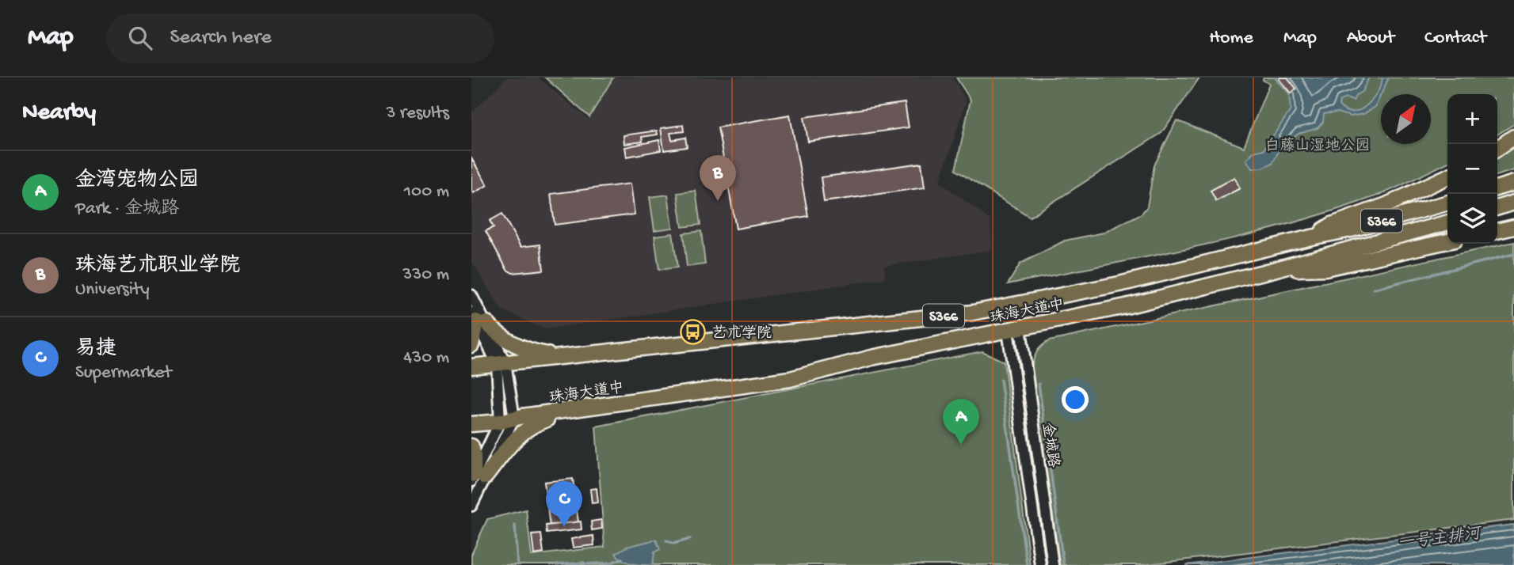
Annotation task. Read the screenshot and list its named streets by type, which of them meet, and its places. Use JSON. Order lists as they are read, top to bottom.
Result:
{
  "streets": {
    "highway": ["S366", "珠海大道中"],
    "street": ["金城路"]
  },
  "crossings": [
    ["珠海大道中", "金城路"]
  ],
  "water": ["一号主排河"],
  "parks": ["白藤山湿地公园"],
  "places": {
    "bus stop": ["艺术学院"]
  },
  "north": "top right",
  "page": {
    "header": "Map",
    "search": "Search here",
    "nav": [
      "Home",
      "Map",
      "About",
      "Contact"
    ],
    "heading": ["Nearby", "3 results"],
    "map_buttons": ["+", "−"],
    "list": [
      {
        "mark": "A",
        "name": "金湾宠物公园",
        "note": "Park · 金城路",
        "value": "100 m"
      },
      {
        "mark": "B",
        "name": "珠海艺术职业学院",
        "note": "University",
        "value": "330 m"
      },
      {
        "mark": "C",
        "name": "易捷",
        "note": "Supermarket",
        "value": "430 m"
      }
    ],
    "pins": ["B", "A", "C"]
  }
}
